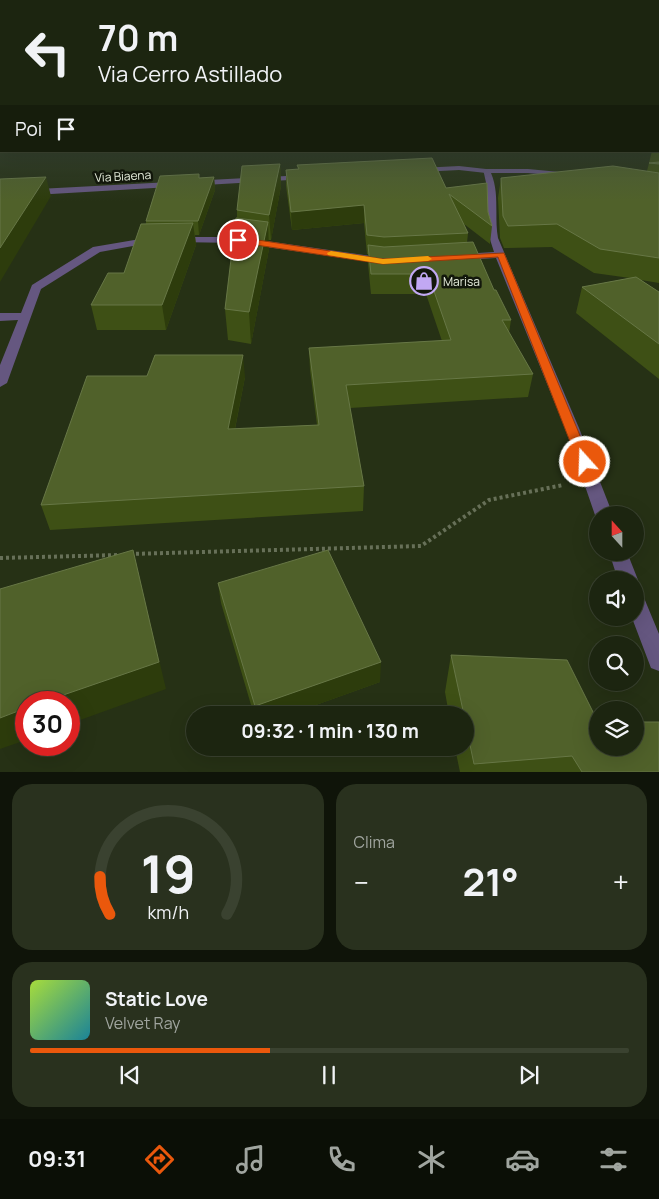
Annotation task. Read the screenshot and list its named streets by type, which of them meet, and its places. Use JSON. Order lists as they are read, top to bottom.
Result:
{
  "streets": {
    "street": ["Via Biaena"]
  },
  "places": {
    "shop": ["Marisa"]
  },
  "north": "top",
  "page": {
    "turn": ["70 m", "Via Cerro Astillado"],
    "then": "Poi",
    "limit": "30",
    "trip": "09:32 · 1 min · 130 m",
    "tile": "Clima",
    "heat": ["−", "21°", "+"],
    "song": ["Static Love", "Velvet Ray"],
    "tabs": "09:31",
    "gauge": ["19", "km/h"]
  }
}
